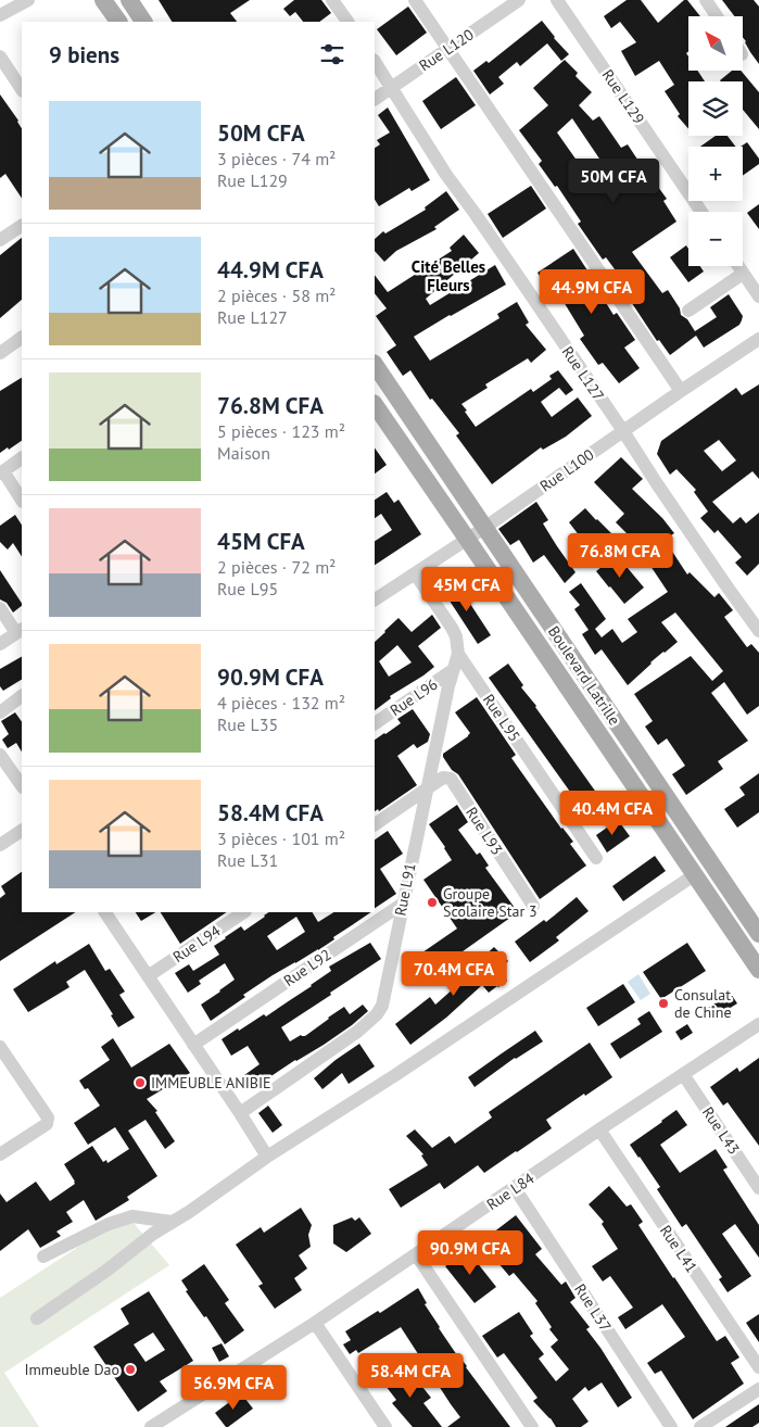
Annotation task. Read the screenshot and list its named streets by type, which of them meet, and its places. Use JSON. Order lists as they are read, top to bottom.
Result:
{
  "streets": {
    "main road": ["Boulevard Latrille"],
    "street": [
      "Rue L120",
      "Rue L129",
      "Rue L127",
      "Rue L100",
      "Rue L96",
      "Rue L95",
      "Rue L93",
      "Rue L91",
      "Rue L94",
      "Rue L92",
      "Rue L43",
      "Rue L84",
      "Rue L41",
      "Rue L37"
    ]
  },
  "crossings": [
    ["Rue L120", "Rue L127"],
    ["Rue L127", "Rue L100"],
    ["Rue L100", "Boulevard Latrille"],
    ["Rue L100", "Rue L95"],
    ["Rue L96", "Rue L91"],
    ["Rue L95", "Rue L91"],
    ["Rue L93", "Rue L91"],
    ["Rue L91", "Rue L92"],
    ["Rue L43", "Rue L84"],
    ["Rue L84", "Rue L41"],
    ["Rue L84", "Rue L37"]
  ],
  "districts": ["Cité Belles Fleurs"],
  "places": [
    "Groupe Scolaire Star 3",
    "Consulat de Chine",
    "IMMEUBLE ANIBIE",
    "Immeuble Dao"
  ],
  "north": "top left",
  "page": {
    "map_buttons": ["+", "−"],
    "heading": "9 biens",
    "list": [
      {
        "name": "50M CFA",
        "note": "3 pièces · 74 m² · Rue L129"
      },
      {
        "name": "44.9M CFA",
        "note": "2 pièces · 58 m² · Rue L127"
      },
      {
        "name": "76.8M CFA",
        "note": "5 pièces · 123 m² · Maison"
      },
      {
        "name": "45M CFA",
        "note": "2 pièces · 72 m² · Rue L95"
      },
      {
        "name": "90.9M CFA",
        "note": "4 pièces · 132 m² · Rue L35"
      },
      {
        "name": "58.4M CFA",
        "note": "3 pièces · 101 m² · Rue L31"
      }
    ],
    "price": [
      "50M CFA",
      "44.9M CFA",
      "76.8M CFA",
      "45M CFA",
      "40.4M CFA",
      "70.4M CFA",
      "90.9M CFA",
      "58.4M CFA",
      "56.9M CFA"
    ]
  }
}
